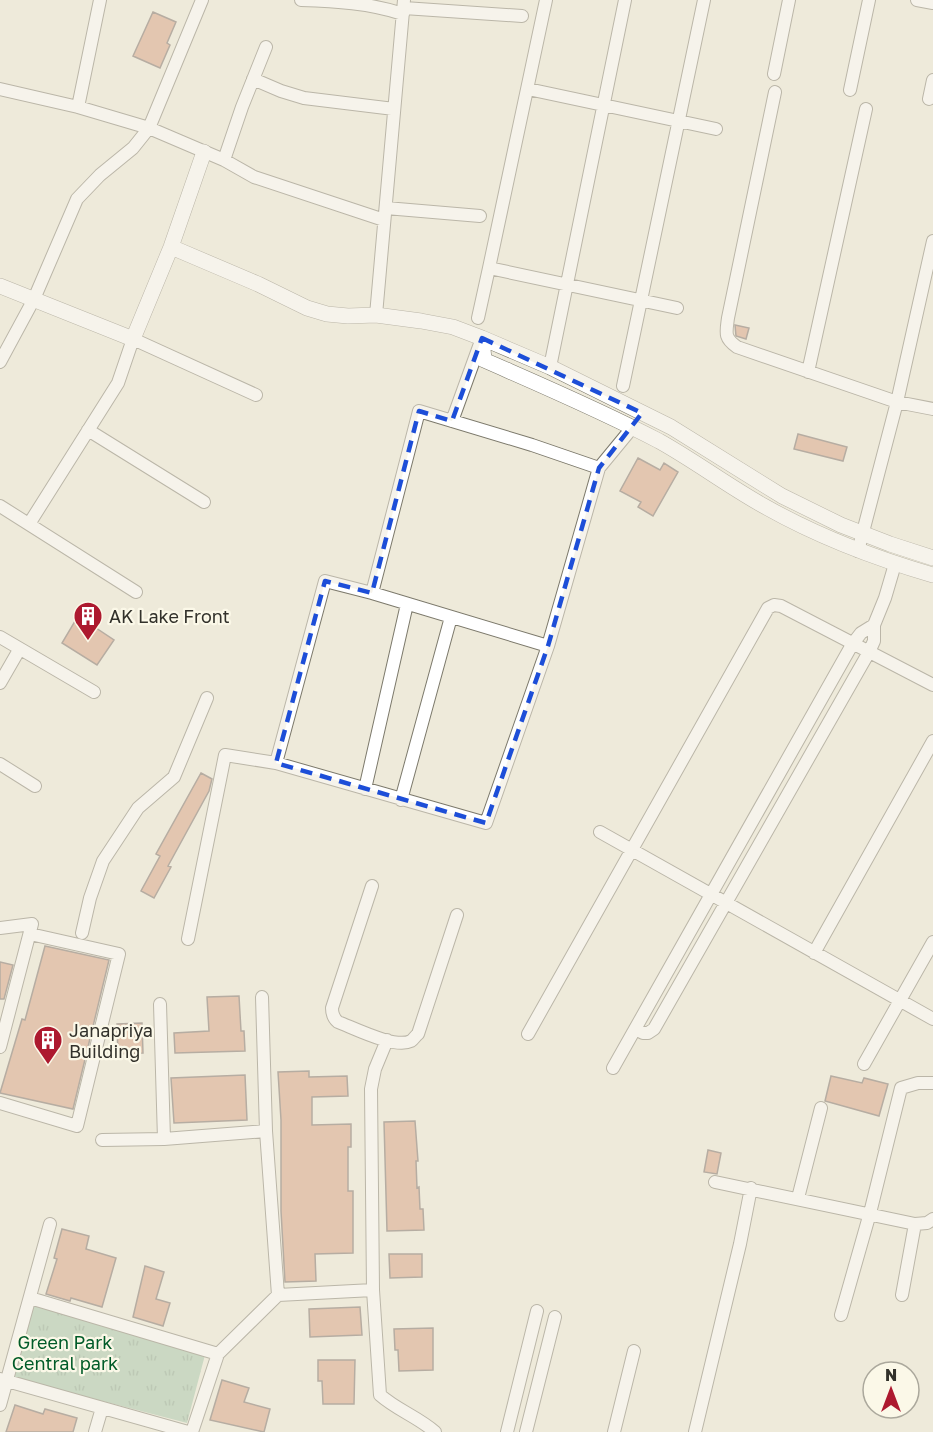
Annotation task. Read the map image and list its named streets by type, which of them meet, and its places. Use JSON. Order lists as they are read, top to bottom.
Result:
{
  "parks": ["Green Park Central park"],
  "places": {
    "building": ["AK Lake Front", "Janapriya Building"]
  },
  "north": "top"
}
